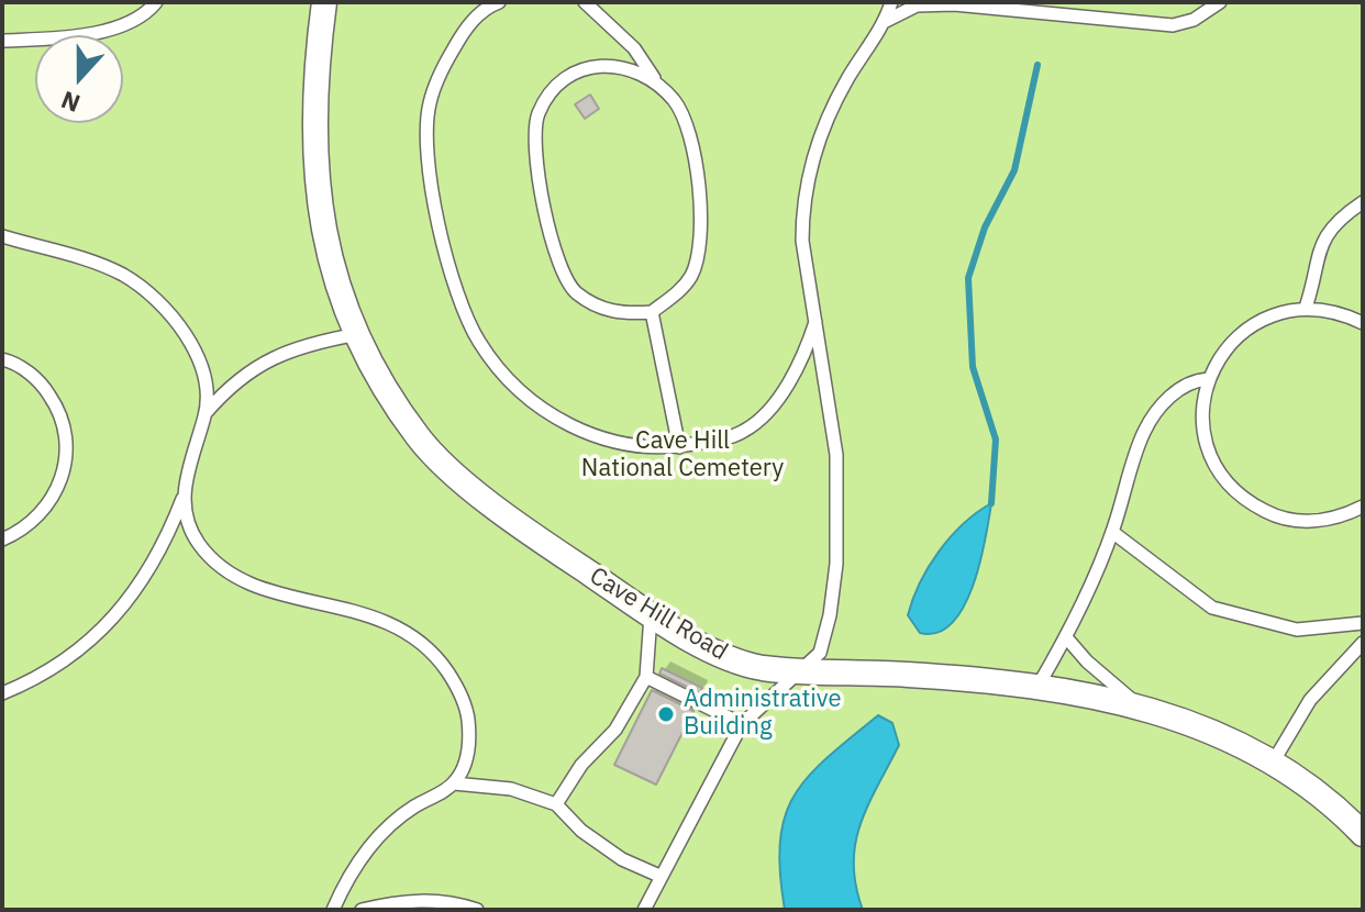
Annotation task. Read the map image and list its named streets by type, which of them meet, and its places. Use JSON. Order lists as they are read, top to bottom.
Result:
{
  "streets": {
    "street": ["Cave Hill Road"]
  },
  "parks": ["Cave Hill National Cemetery"],
  "places": ["Administrative Building"],
  "north": "bottom"
}
